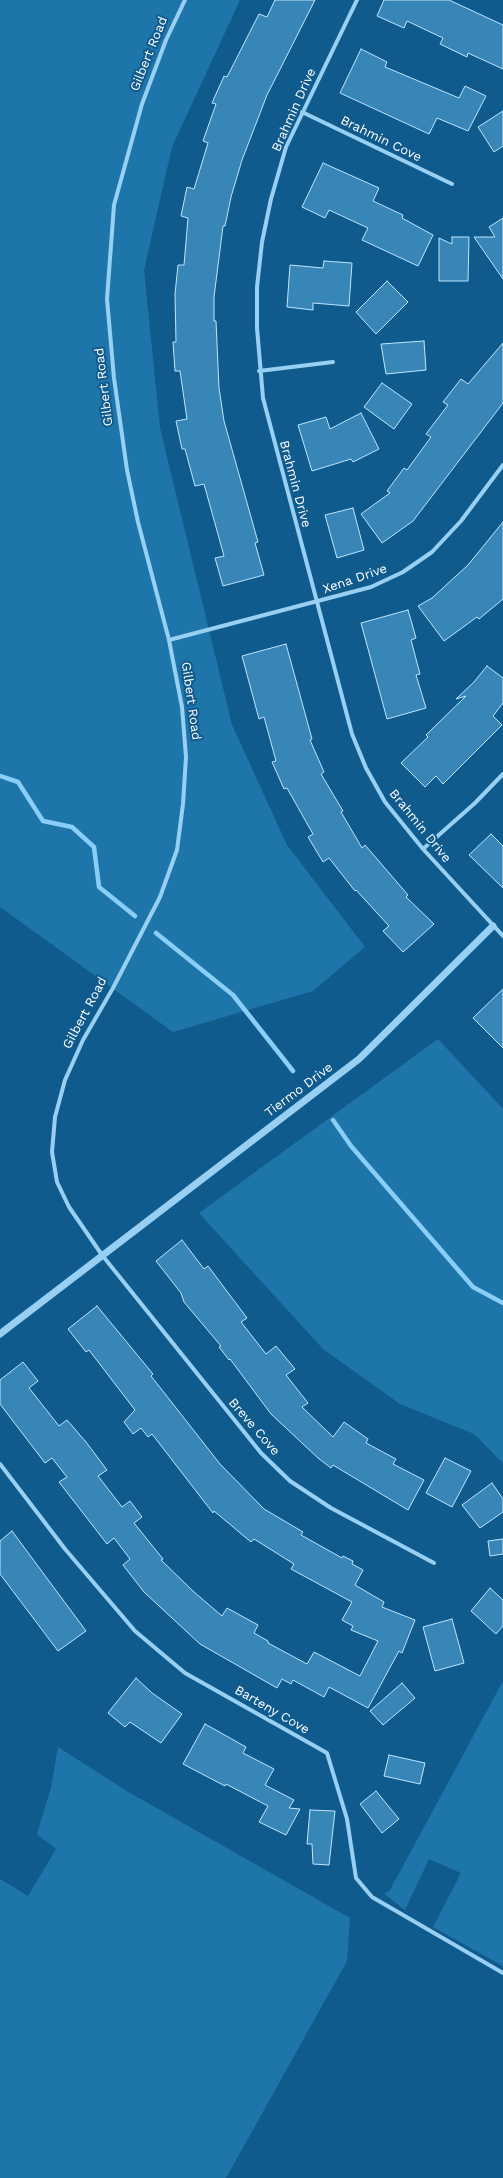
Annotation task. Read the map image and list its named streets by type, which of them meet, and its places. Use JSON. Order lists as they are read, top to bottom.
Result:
{
  "streets": {
    "street": [
      "Gilbert Road",
      "Brahmin Drive",
      "Brahmin Cove",
      "Xena Drive",
      "Tiermo Drive",
      "Breve Cove",
      "Barteny Cove"
    ]
  },
  "crossings": [
    ["Gilbert Road", "Xena Drive"],
    ["Gilbert Road", "Tiermo Drive"],
    ["Gilbert Road", "Breve Cove"],
    ["Brahmin Drive", "Brahmin Cove"],
    ["Brahmin Drive", "Xena Drive"],
    ["Brahmin Drive", "Tiermo Drive"],
    ["Tiermo Drive", "Breve Cove"]
  ]
}
